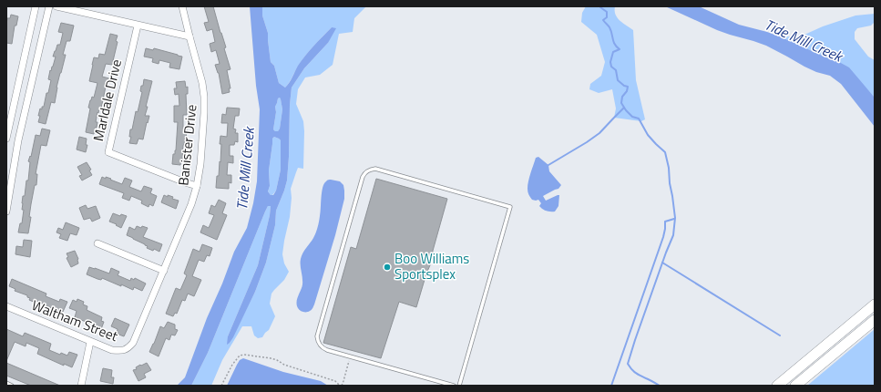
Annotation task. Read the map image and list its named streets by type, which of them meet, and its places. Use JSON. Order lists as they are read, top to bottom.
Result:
{
  "streets": {
    "street": ["Marldale Drive", "Banister Drive", "Waltham Street"]
  },
  "crossings": [
    ["Marldale Drive", "Banister Drive"],
    ["Banister Drive", "Waltham Street"]
  ],
  "water": ["Tide Mill Creek"],
  "places": ["Boo Williams Sportsplex"]
}
